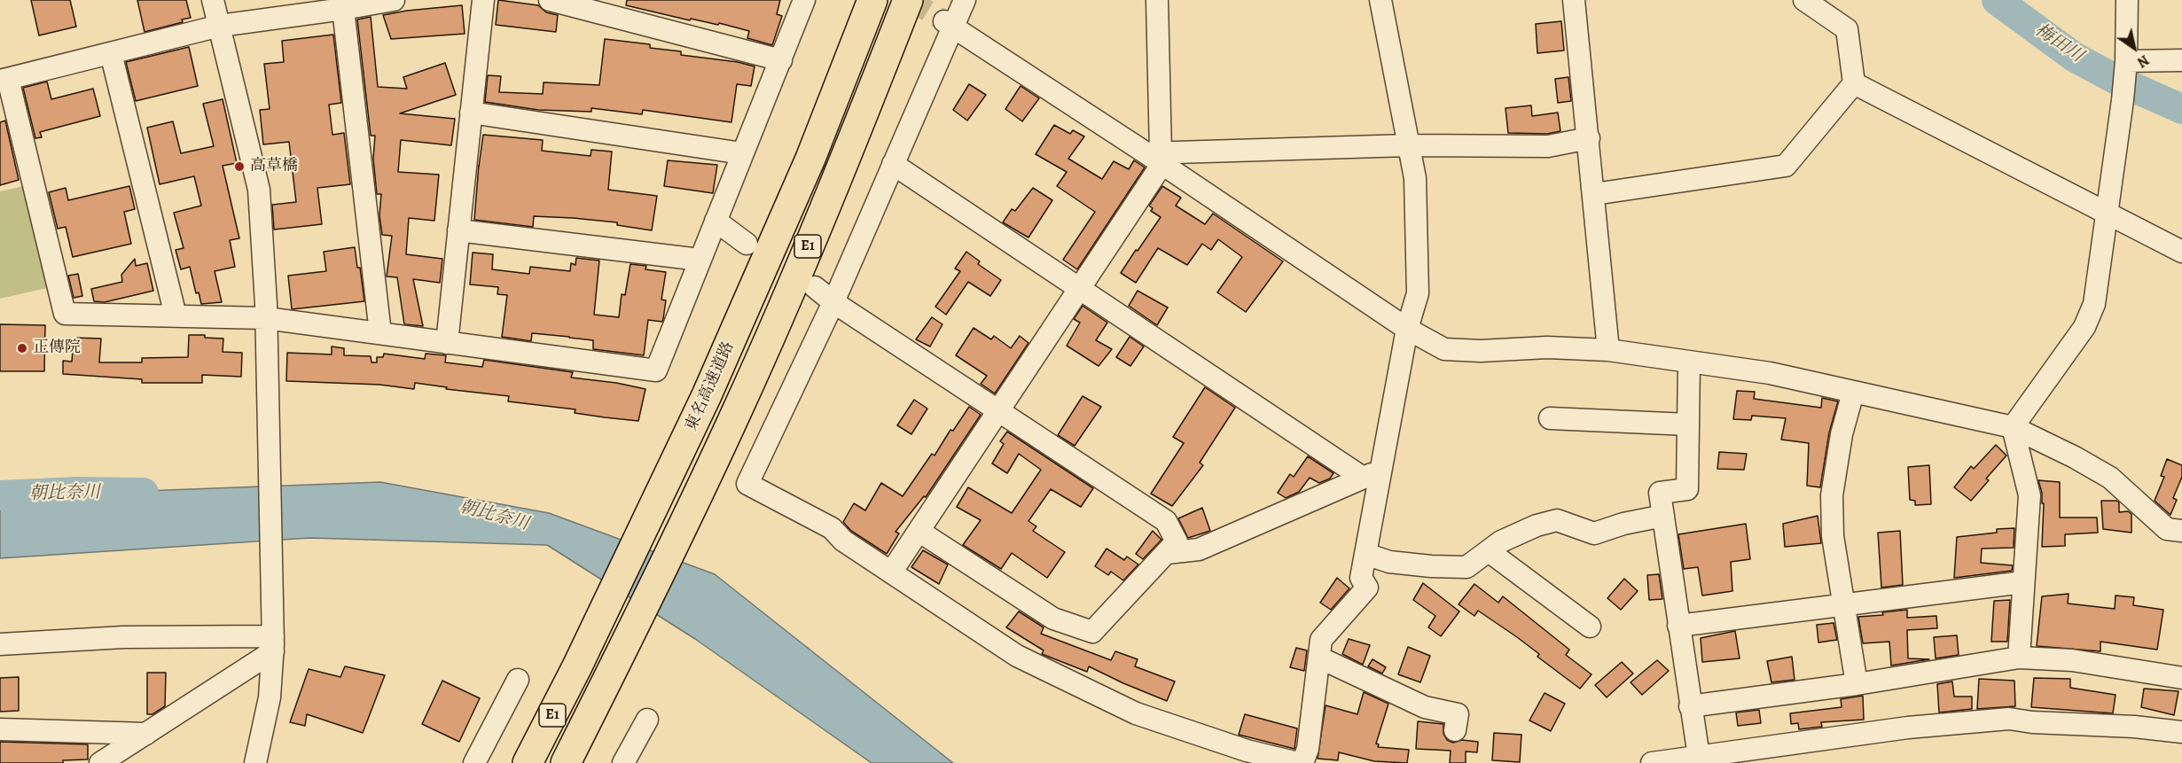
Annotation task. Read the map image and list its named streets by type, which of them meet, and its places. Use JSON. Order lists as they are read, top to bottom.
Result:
{
  "streets": {
    "highway": ["E1", "東名高速道路"]
  },
  "water": ["梅田川", "朝比奈川"],
  "places": ["高草橋", "正傳院"],
  "north": "bottom right"
}
